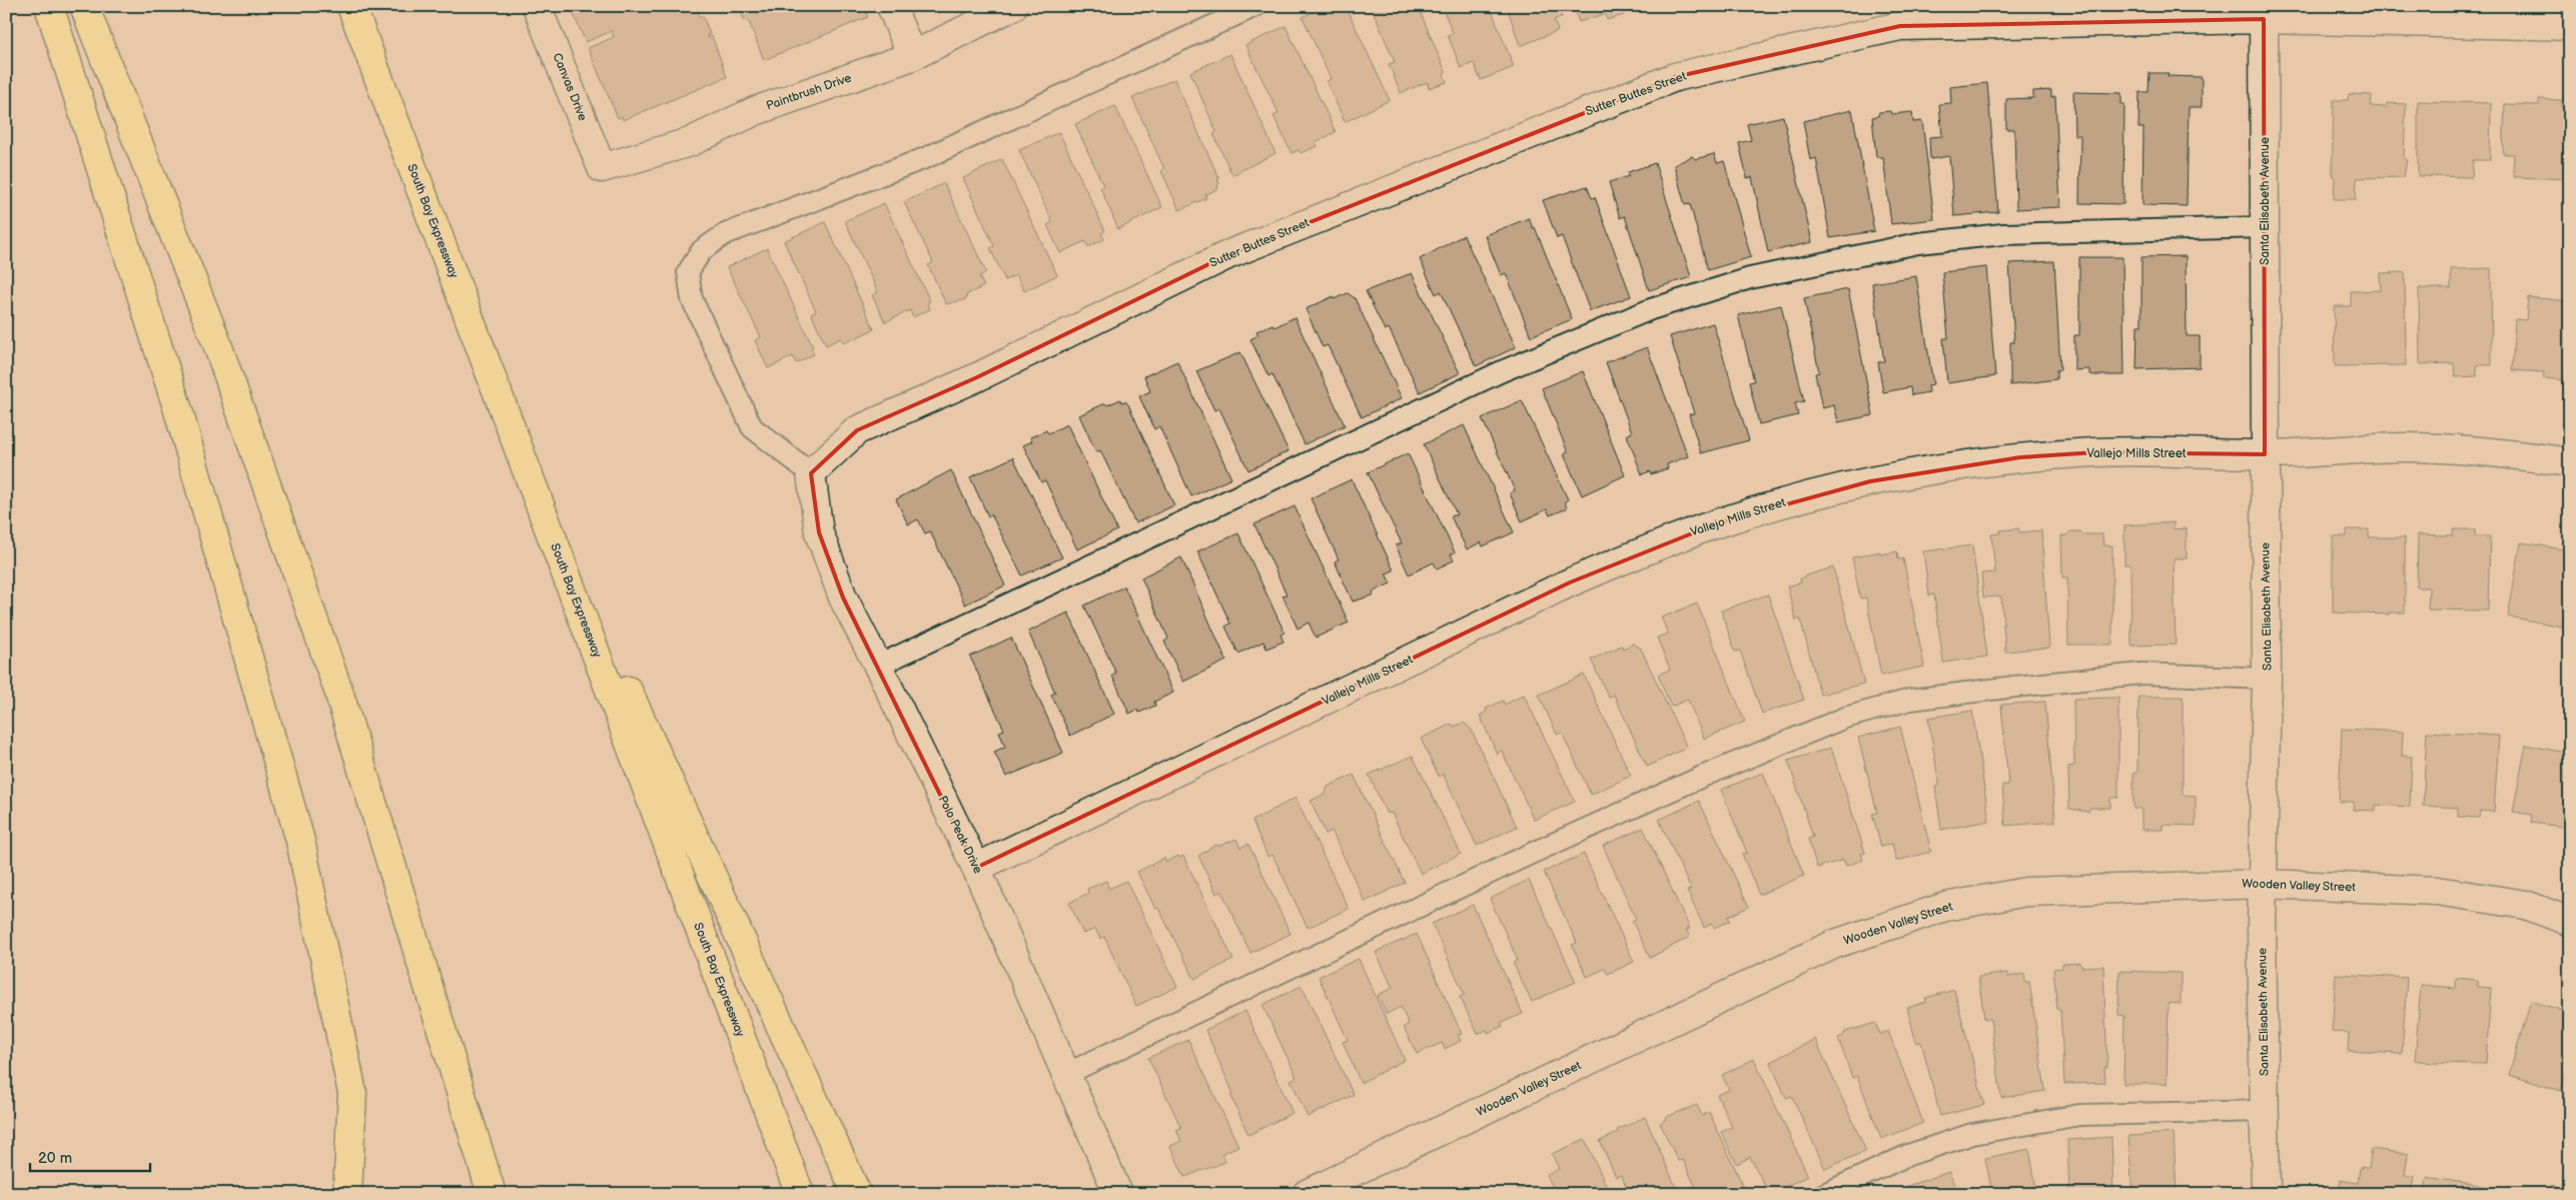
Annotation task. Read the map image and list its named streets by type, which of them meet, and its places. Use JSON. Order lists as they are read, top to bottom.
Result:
{
  "streets": {
    "highway": ["South Bay Expressway"],
    "street": [
      "Canvas Drive",
      "Paintbrush Drive",
      "Sutter Buttes Street",
      "Santa Elisabeth Avenue",
      "Vallejo Mills Street",
      "Polo Peak Drive",
      "Wooden Valley Street"
    ]
  },
  "crossings": [
    ["Canvas Drive", "Paintbrush Drive"],
    ["Sutter Buttes Street", "Santa Elisabeth Avenue"],
    ["Sutter Buttes Street", "Polo Peak Drive"],
    ["Santa Elisabeth Avenue", "Vallejo Mills Street"],
    ["Santa Elisabeth Avenue", "Wooden Valley Street"],
    ["Vallejo Mills Street", "Polo Peak Drive"]
  ],
  "scale_bar": "20 m"
}
